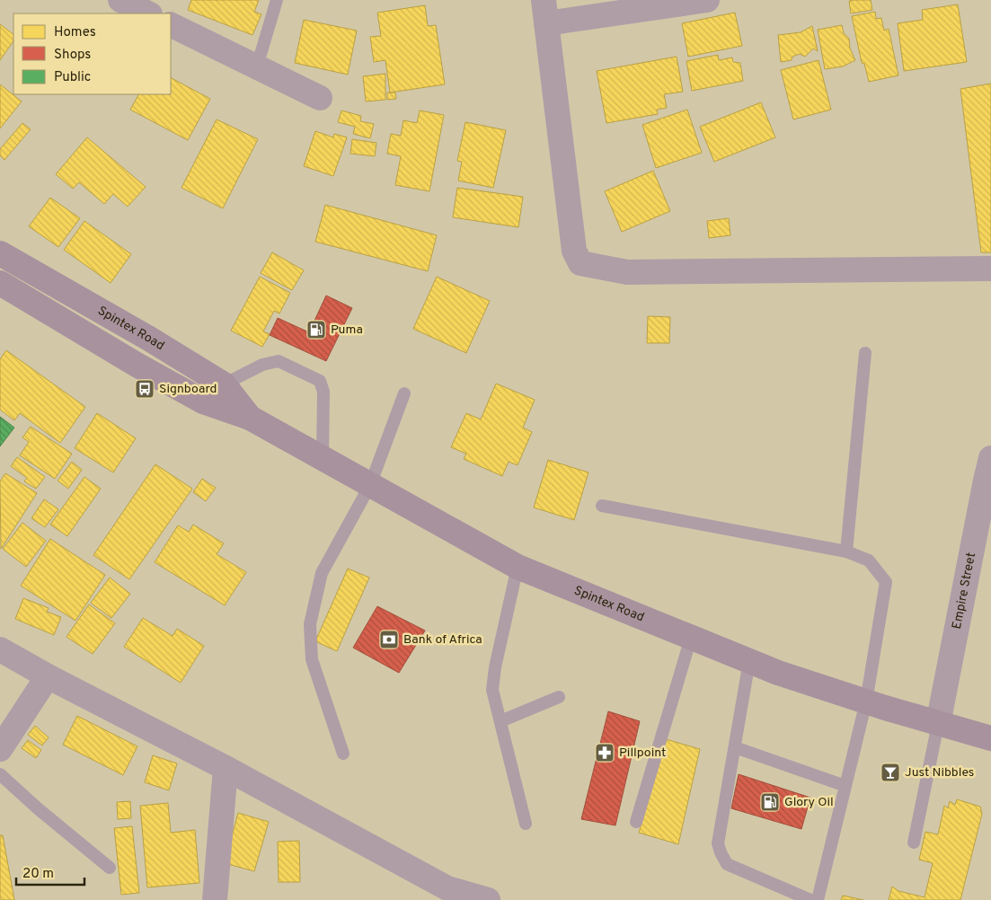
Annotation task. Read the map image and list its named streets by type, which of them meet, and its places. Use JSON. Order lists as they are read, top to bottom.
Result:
{
  "streets": {
    "main road": ["Spintex Road"],
    "street": ["Empire Street"]
  },
  "crossings": [
    ["Spintex Road", "Empire Street"]
  ],
  "places": {
    "fuel station": ["Puma", "Glory Oil"],
    "bus stop": ["Signboard"],
    "bank": ["Bank of Africa"],
    "pharmacy": ["Pillpoint"],
    "bar": ["Just Nibbles"]
  },
  "legend": ["Homes", "Shops", "Public"],
  "scale_bar": "20 m"
}
